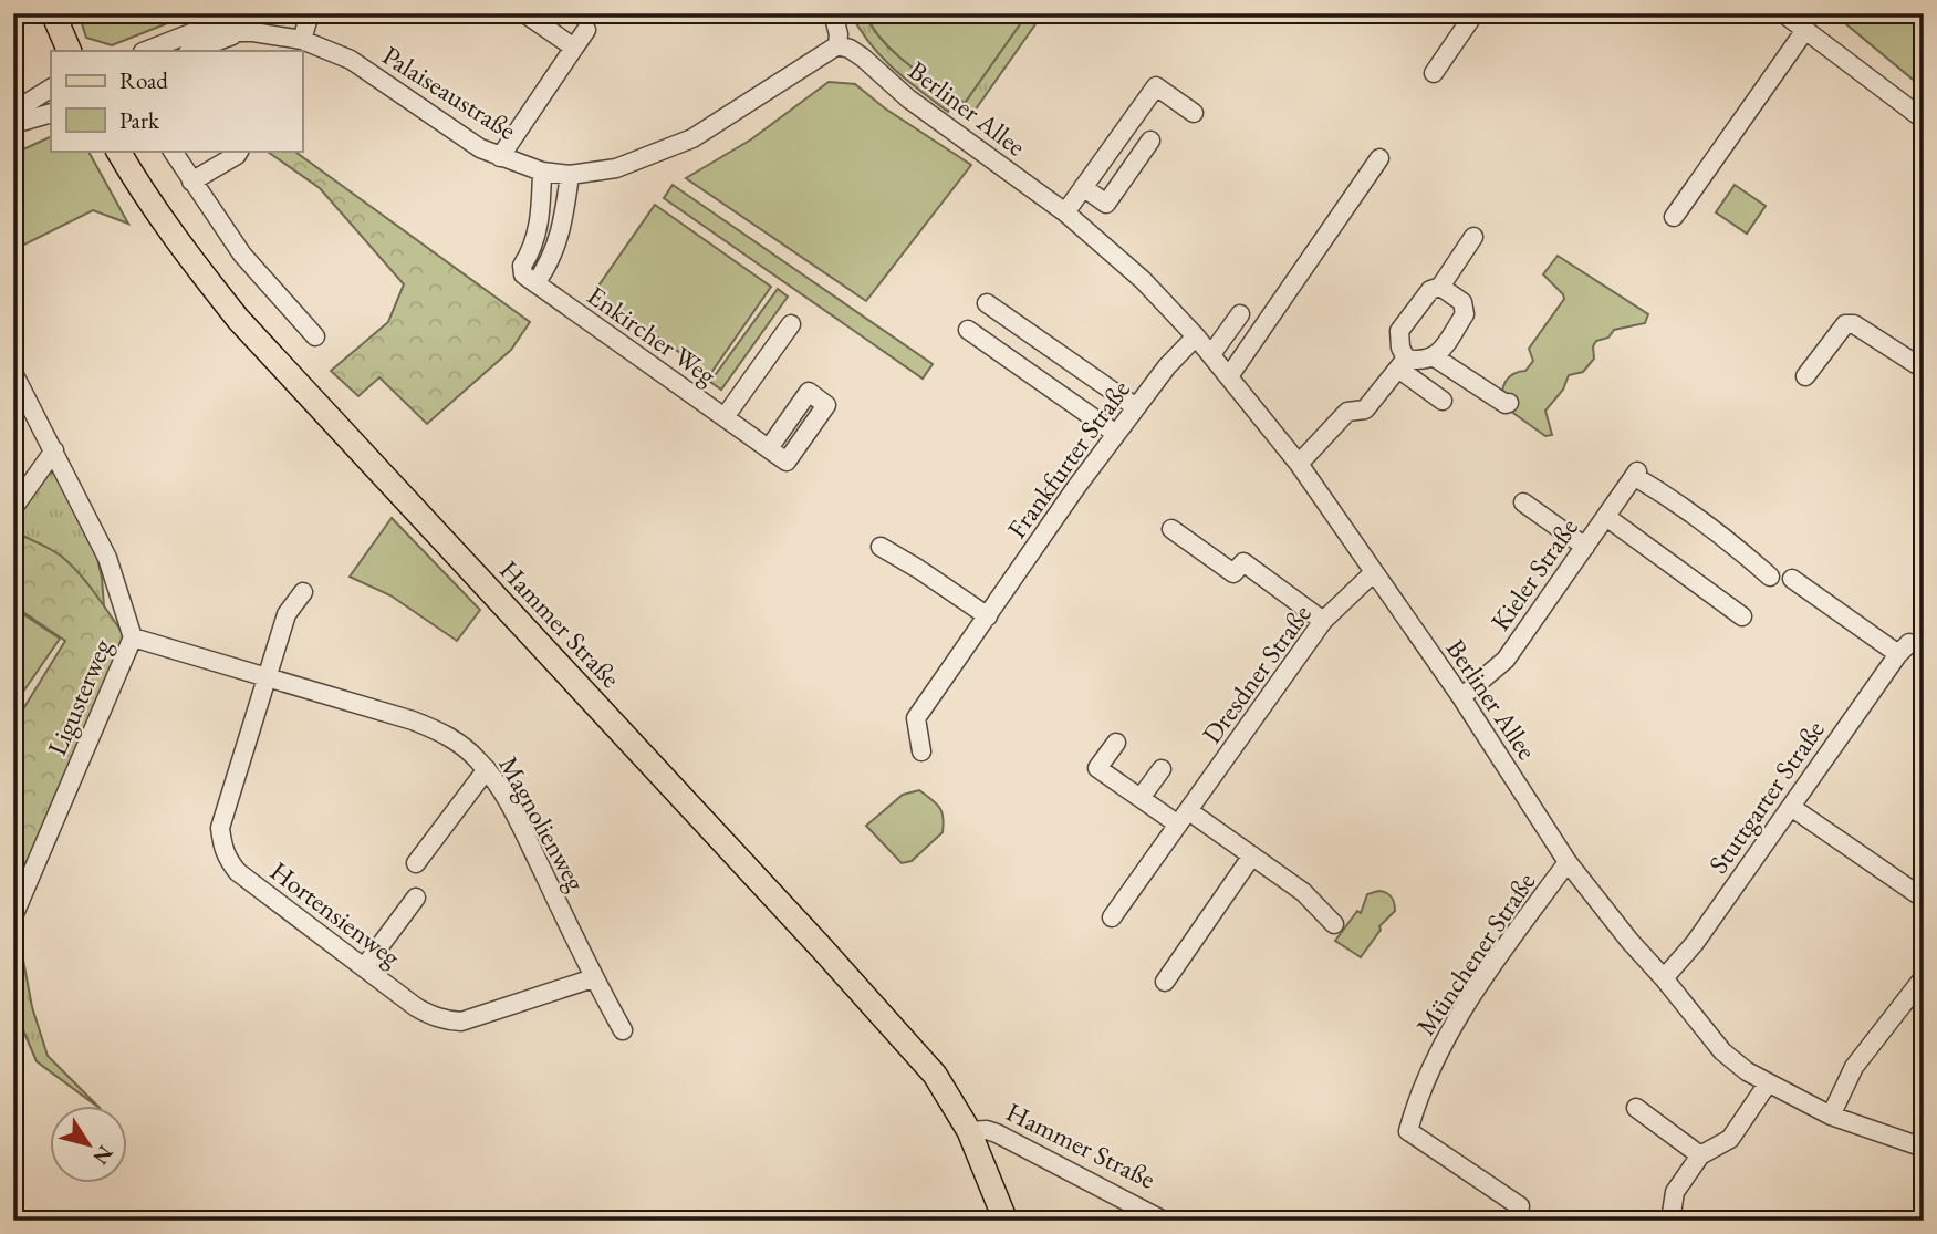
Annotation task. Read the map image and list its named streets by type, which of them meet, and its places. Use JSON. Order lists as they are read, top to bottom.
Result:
{
  "streets": {
    "main road": ["Hammer Straße"],
    "street": [
      "Palaiseaustraße",
      "Berliner Allee",
      "Enkircher Weg",
      "Frankfurter Straße",
      "Kieler Straße",
      "Dresdner Straße",
      "Ligusterweg",
      "Stuttgarter Straße",
      "Magnolienweg",
      "Hortensienweg",
      "Münchener Straße"
    ]
  },
  "crossings": [
    ["Palaiseaustraße", "Berliner Allee"],
    ["Berliner Allee", "Frankfurter Straße"],
    ["Berliner Allee", "Kieler Straße"],
    ["Berliner Allee", "Dresdner Straße"],
    ["Berliner Allee", "Stuttgarter Straße"],
    ["Berliner Allee", "Münchener Straße"],
    ["Ligusterweg", "Magnolienweg"],
    ["Magnolienweg", "Hortensienweg"]
  ],
  "legend": ["Road", "Park"],
  "north": "bottom right"
}
